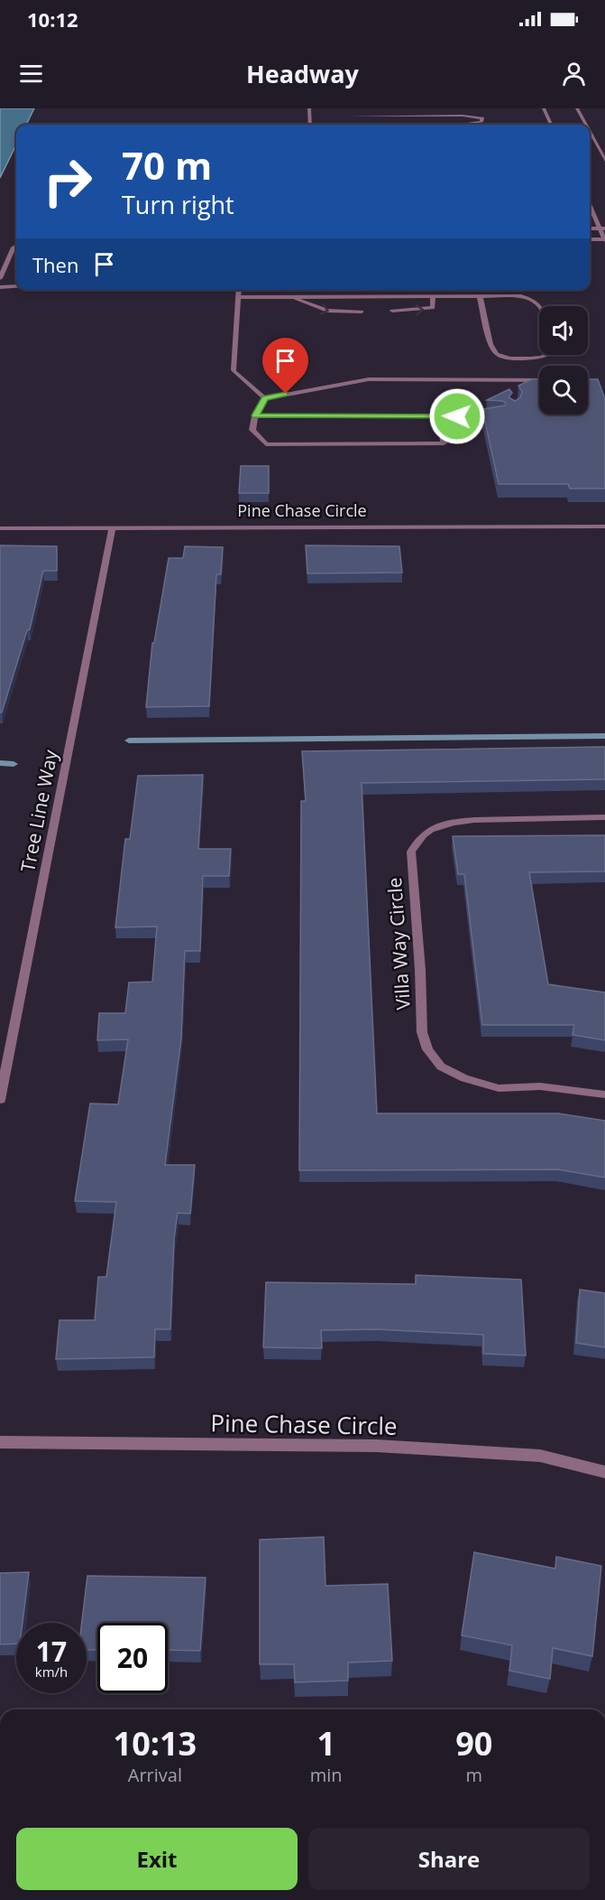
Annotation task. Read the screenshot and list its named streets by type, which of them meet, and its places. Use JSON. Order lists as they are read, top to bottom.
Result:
{
  "streets": {
    "street": ["Pine Chase Circle", "Tree Line Way", "Villa Way Circle"]
  },
  "crossings": [
    ["Pine Chase Circle", "Tree Line Way"]
  ],
  "page": {
    "status": "10:12",
    "header": "Headway",
    "turn": ["70 m", "Turn right"],
    "then": "Then",
    "speed": "17 km/h",
    "limit": "20",
    "eta": [
      "10:13",
      "Arrival",
      "1",
      "min",
      "90",
      "m"
    ],
    "buttons": ["Exit", "Share"]
  }
}
